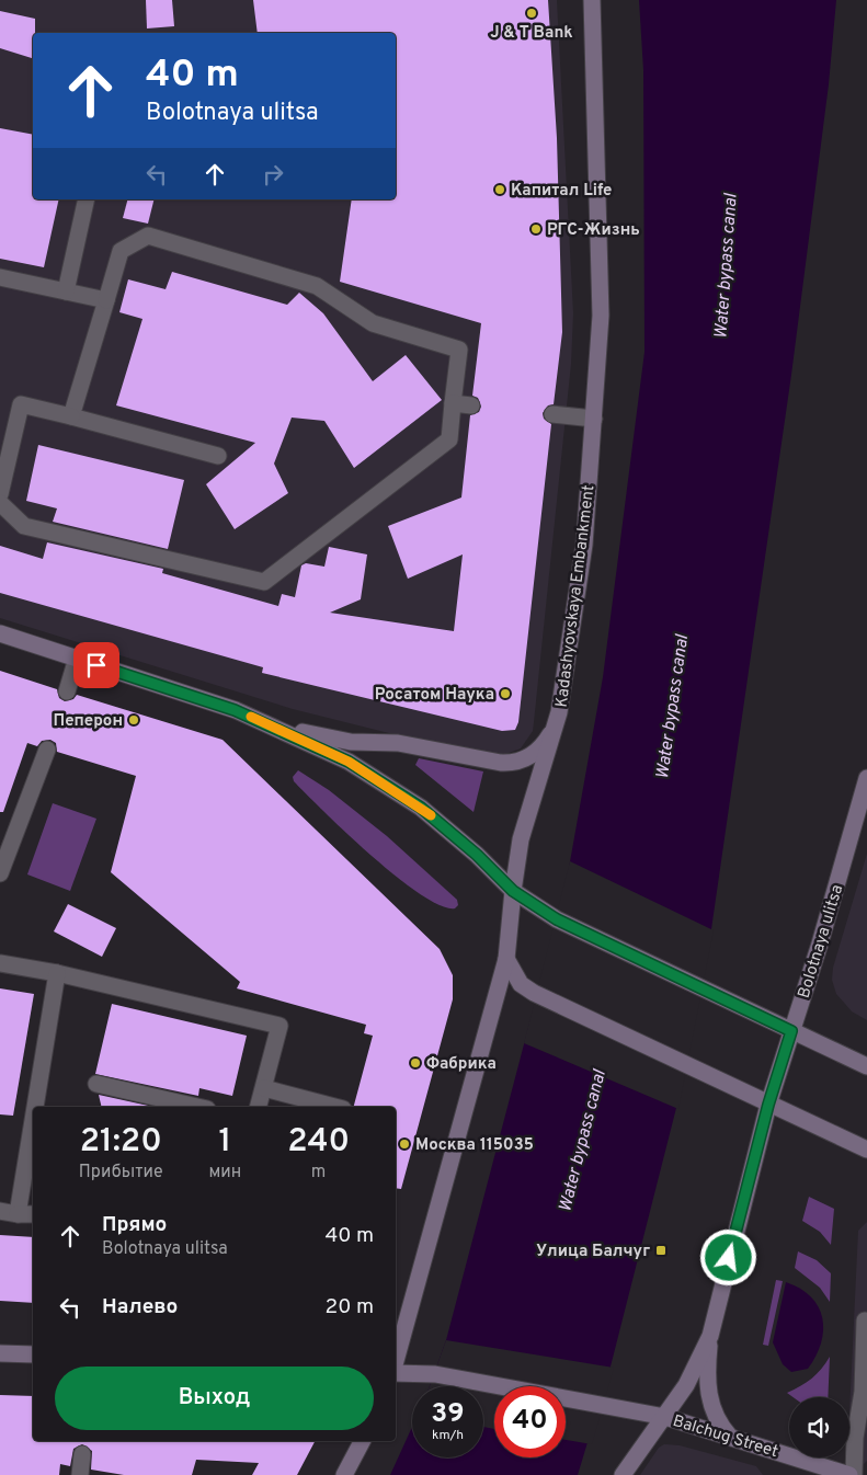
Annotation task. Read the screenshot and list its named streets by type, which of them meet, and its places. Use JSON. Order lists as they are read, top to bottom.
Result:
{
  "streets": {
    "street": ["Kadashyovskaya Embankment", "Bolotnaya ulitsa", "Balchug Street"]
  },
  "water": ["Water bypass canal"],
  "places": {
    "other": [
      "J & T Bank",
      "Капитал Life",
      "РГС-Жизнь",
      "Росатом Наука",
      "Пеперон",
      "Фабрика",
      "Москва 115035"
    ],
    "transit": ["Улица Балчуг"]
  },
  "page": {
    "turn": ["40 m", "Bolotnaya ulitsa"],
    "eta": [
      "21:20",
      "Прибытие",
      "1",
      "мин",
      "240",
      "m"
    ],
    "list": [
      {
        "name": "Прямо",
        "note": "Bolotnaya ulitsa",
        "value": "40 m"
      },
      {
        "name": "Налево",
        "value": "20 m"
      }
    ],
    "buttons": "Выход",
    "speed": "39 km/h",
    "limit": "40"
  }
}
